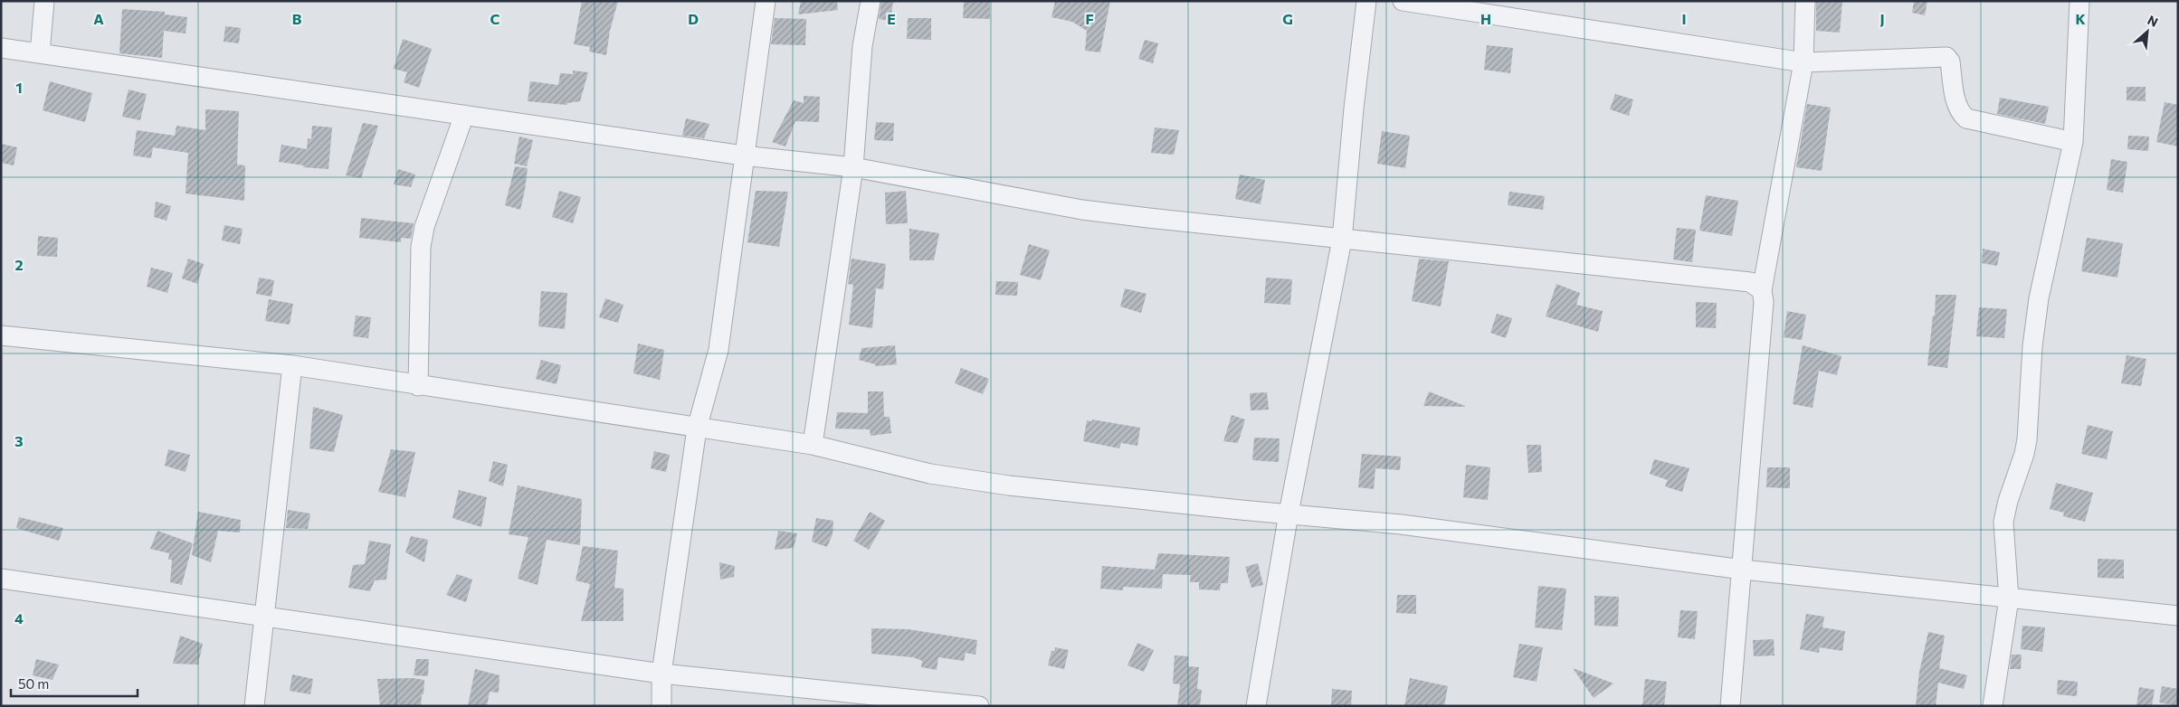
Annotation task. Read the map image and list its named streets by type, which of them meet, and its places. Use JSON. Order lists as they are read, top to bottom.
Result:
{
  "scale_bar": "50 m",
  "north": "top right",
  "grid": {
    "columns": [
      "A",
      "B",
      "C",
      "D",
      "E",
      "F",
      "G",
      "H",
      "I",
      "J",
      "K"
    ],
    "rows": [
      "1",
      "2",
      "3",
      "4"
    ]
  }
}
